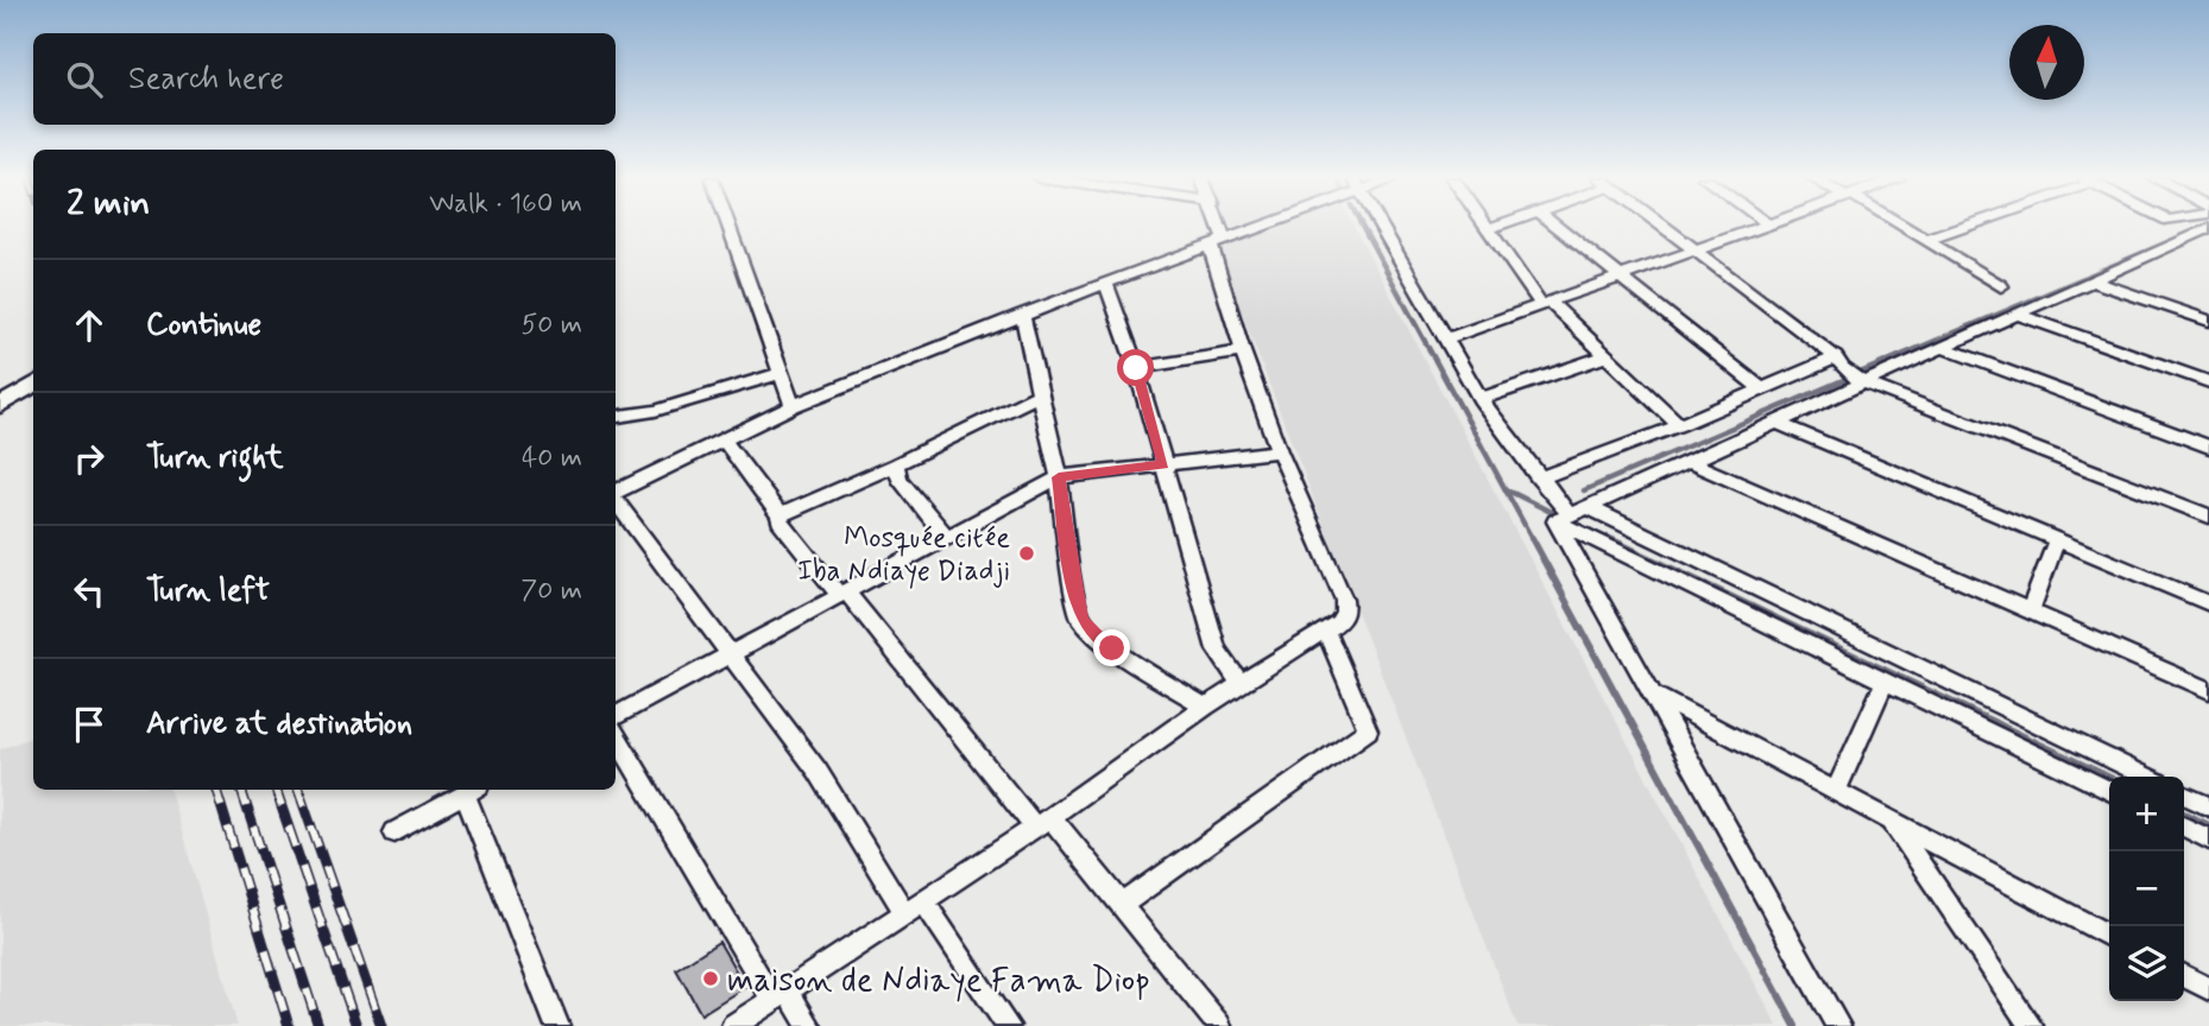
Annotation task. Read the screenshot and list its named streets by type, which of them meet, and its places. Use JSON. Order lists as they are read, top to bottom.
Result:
{
  "places": ["Mosquée citée Iba Ndiaye Diadji", "maison de Ndiaye Fama Diop"],
  "north": "top",
  "page": {
    "search": "Search here",
    "heading": ["2 min", "Walk · 160 m"],
    "list": [
      ["Continue", "50 m"],
      ["Turn right", "40 m"],
      ["Turn left", "70 m"],
      "Arrive at destination"
    ],
    "map_buttons": ["+", "−"]
  }
}
